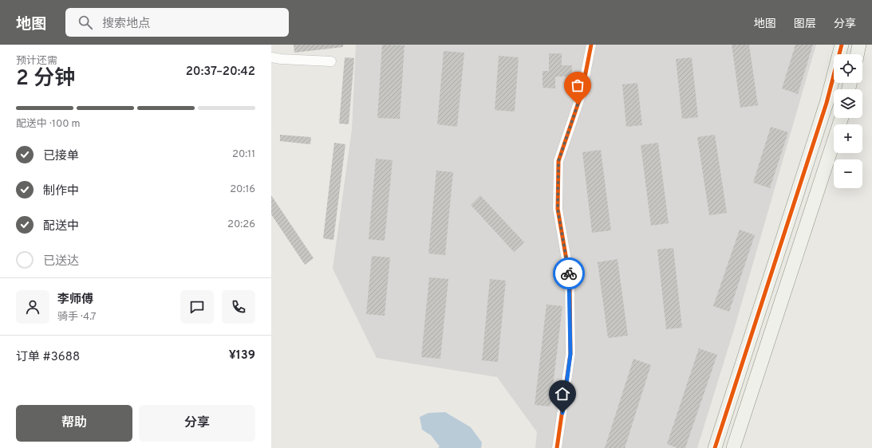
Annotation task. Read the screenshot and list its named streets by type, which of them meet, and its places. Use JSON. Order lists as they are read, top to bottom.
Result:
{
  "page": {
    "header": "地图",
    "search": "搜索地点",
    "nav": ["地图", "图层", "分享"],
    "heading": ["2 分钟", "预计还需", "20:37–20:42"],
    "panel": [
      "李师傅",
      "骑手 · 4.7",
      "订单 #3688",
      "¥139"
    ],
    "map_buttons": ["+", "−"],
    "bar": "配送中 · 100 m",
    "list": [
      ["已接单", "20:11"],
      ["制作中", "20:16"],
      ["配送中", "20:26"],
      "已送达"
    ],
    "buttons": ["帮助", "分享"]
  }
}
